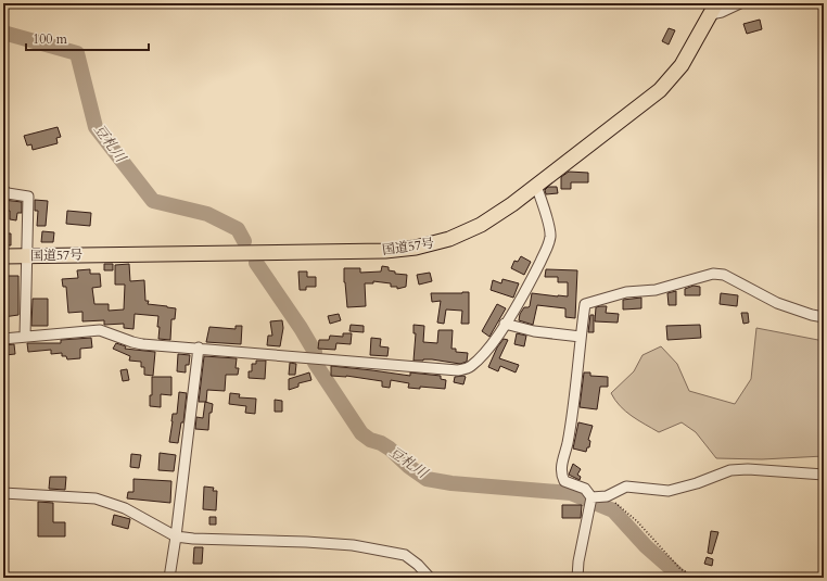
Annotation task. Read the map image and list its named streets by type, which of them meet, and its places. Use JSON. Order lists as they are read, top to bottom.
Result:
{
  "streets": {
    "highway": ["国道57号"]
  },
  "water": ["豆札川"],
  "scale_bar": "100 m"
}
